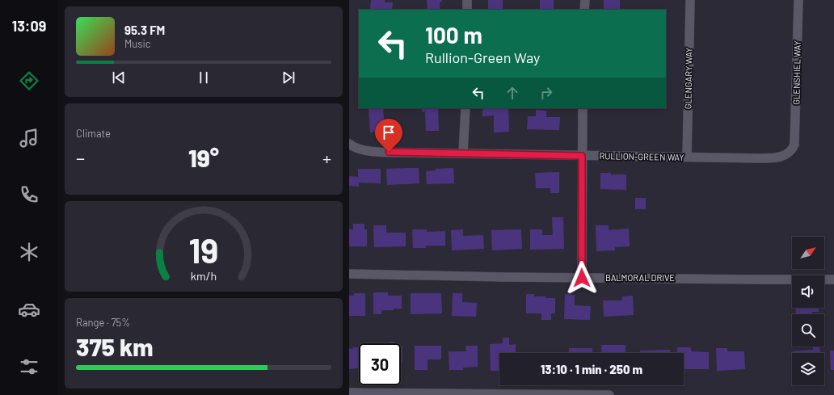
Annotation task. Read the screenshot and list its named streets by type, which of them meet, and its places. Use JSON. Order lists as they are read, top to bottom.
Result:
{
  "streets": {
    "street": [
      "GLENSHIEL WAY",
      "GLENGARY WAY",
      "RULLION-GREEN WAY",
      "BALMORAL DRIVE"
    ]
  },
  "crossings": [
    ["GLENSHIEL WAY", "RULLION-GREEN WAY"],
    ["GLENGARY WAY", "RULLION-GREEN WAY"]
  ],
  "north": "top right",
  "page": {
    "tabs": "13:09",
    "turn": ["100 m", "Rullion-Green Way"],
    "song": ["95.3 FM", "Music"],
    "tile": [
      "Climate",
      ["Range · 75%", "375 km"]
    ],
    "heat": ["−", "19°", "+"],
    "limit": "30",
    "trip": "13:10 · 1 min · 250 m",
    "gauge": ["19", "km/h"]
  }
}
